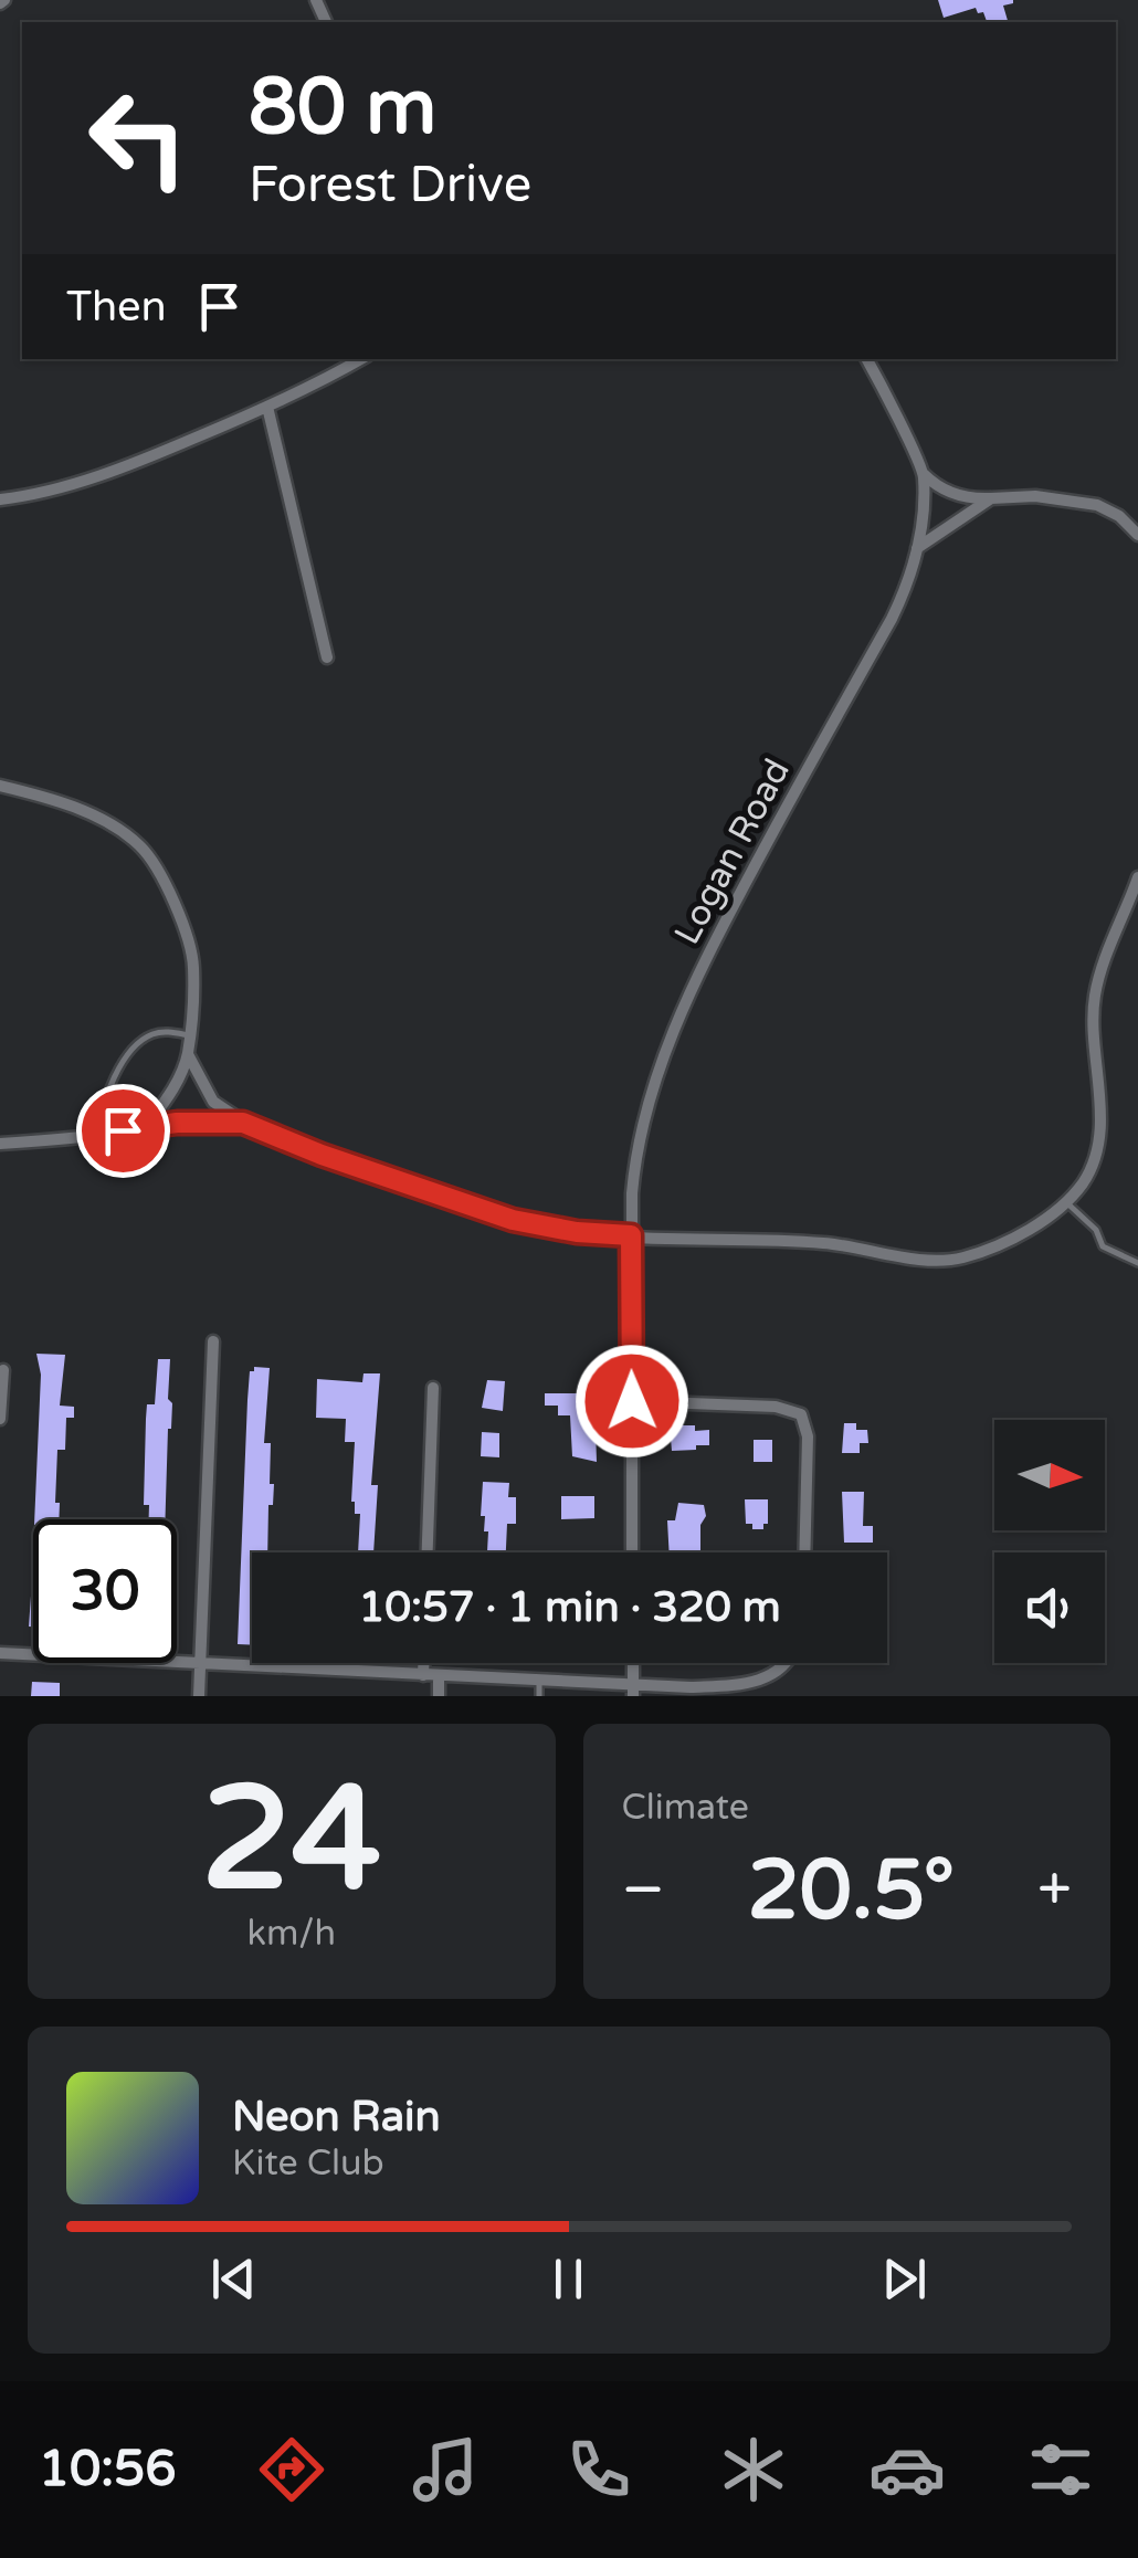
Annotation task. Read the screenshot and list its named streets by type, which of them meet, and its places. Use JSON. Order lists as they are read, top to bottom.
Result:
{
  "streets": {
    "street": ["Logan Road"]
  },
  "north": "right",
  "page": {
    "turn": ["80 m", "Forest Drive"],
    "then": "Then",
    "limit": "30",
    "trip": "10:57 · 1 min · 320 m",
    "tile": [
      ["24", "km/h"],
      "Climate"
    ],
    "heat": ["−", "20.5°", "+"],
    "song": ["Neon Rain", "Kite Club"],
    "tabs": "10:56"
  }
}
